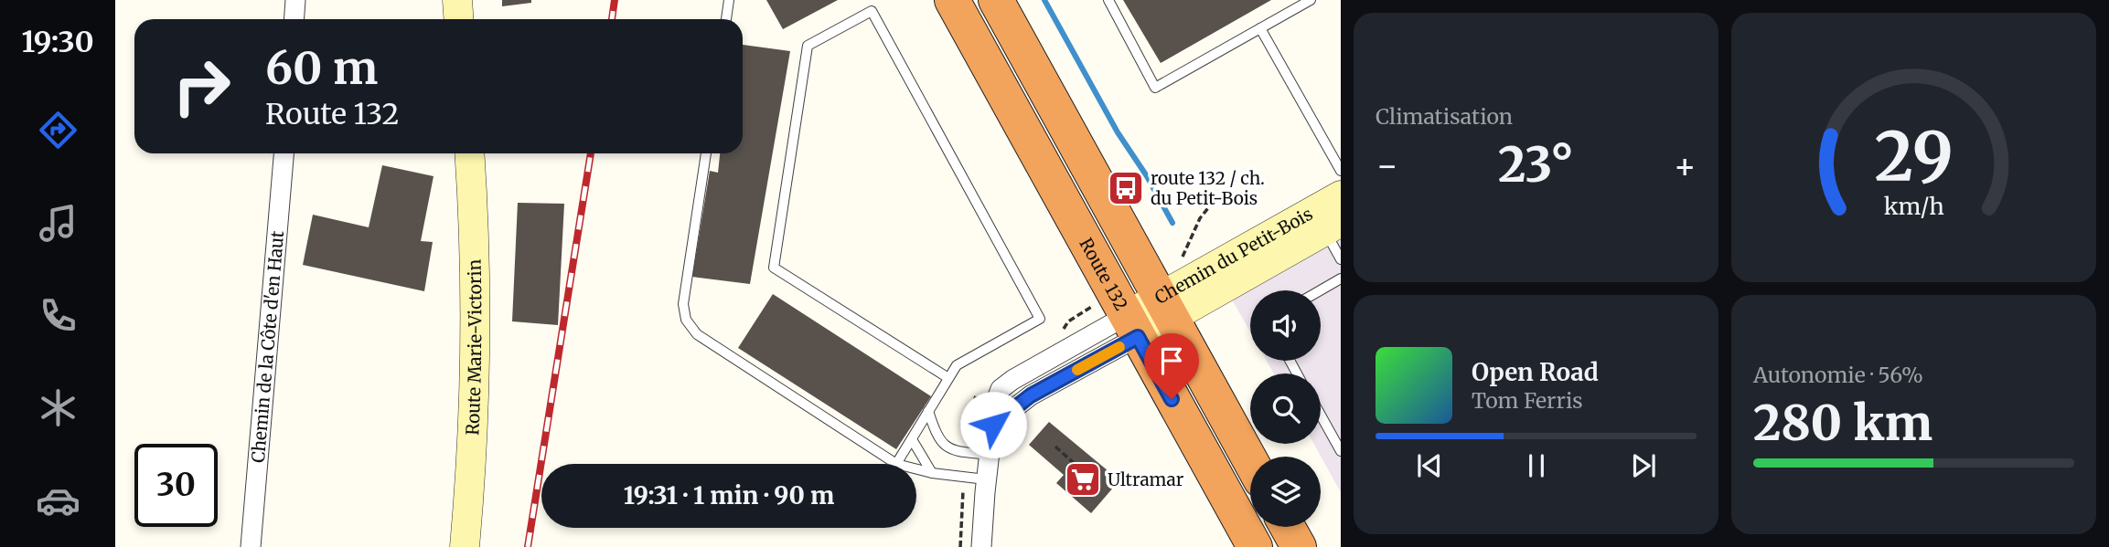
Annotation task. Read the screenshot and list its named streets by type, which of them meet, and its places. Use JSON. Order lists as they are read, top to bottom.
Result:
{
  "streets": {
    "highway": ["Route 132"],
    "street": ["Chemin du Petit-Bois", "Chemin de la Côte d'en Haut", "Route Marie-Victorin"]
  },
  "crossings": [
    ["Chemin du Petit-Bois", "Route 132"]
  ],
  "places": {
    "bus stop": ["route 132 / ch. du Petit-Bois"],
    "supermarket": ["Ultramar"]
  },
  "page": {
    "tabs": "19:30",
    "tile": [
      "Climatisation",
      ["Autonomie · 56%", "280 km"]
    ],
    "turn": ["60 m", "Route 132"],
    "heat": ["−", "23°", "+"],
    "song": ["Open Road", "Tom Ferris"],
    "limit": "30",
    "trip": "19:31 · 1 min · 90 m",
    "gauge": ["29", "km/h"]
  }
}
